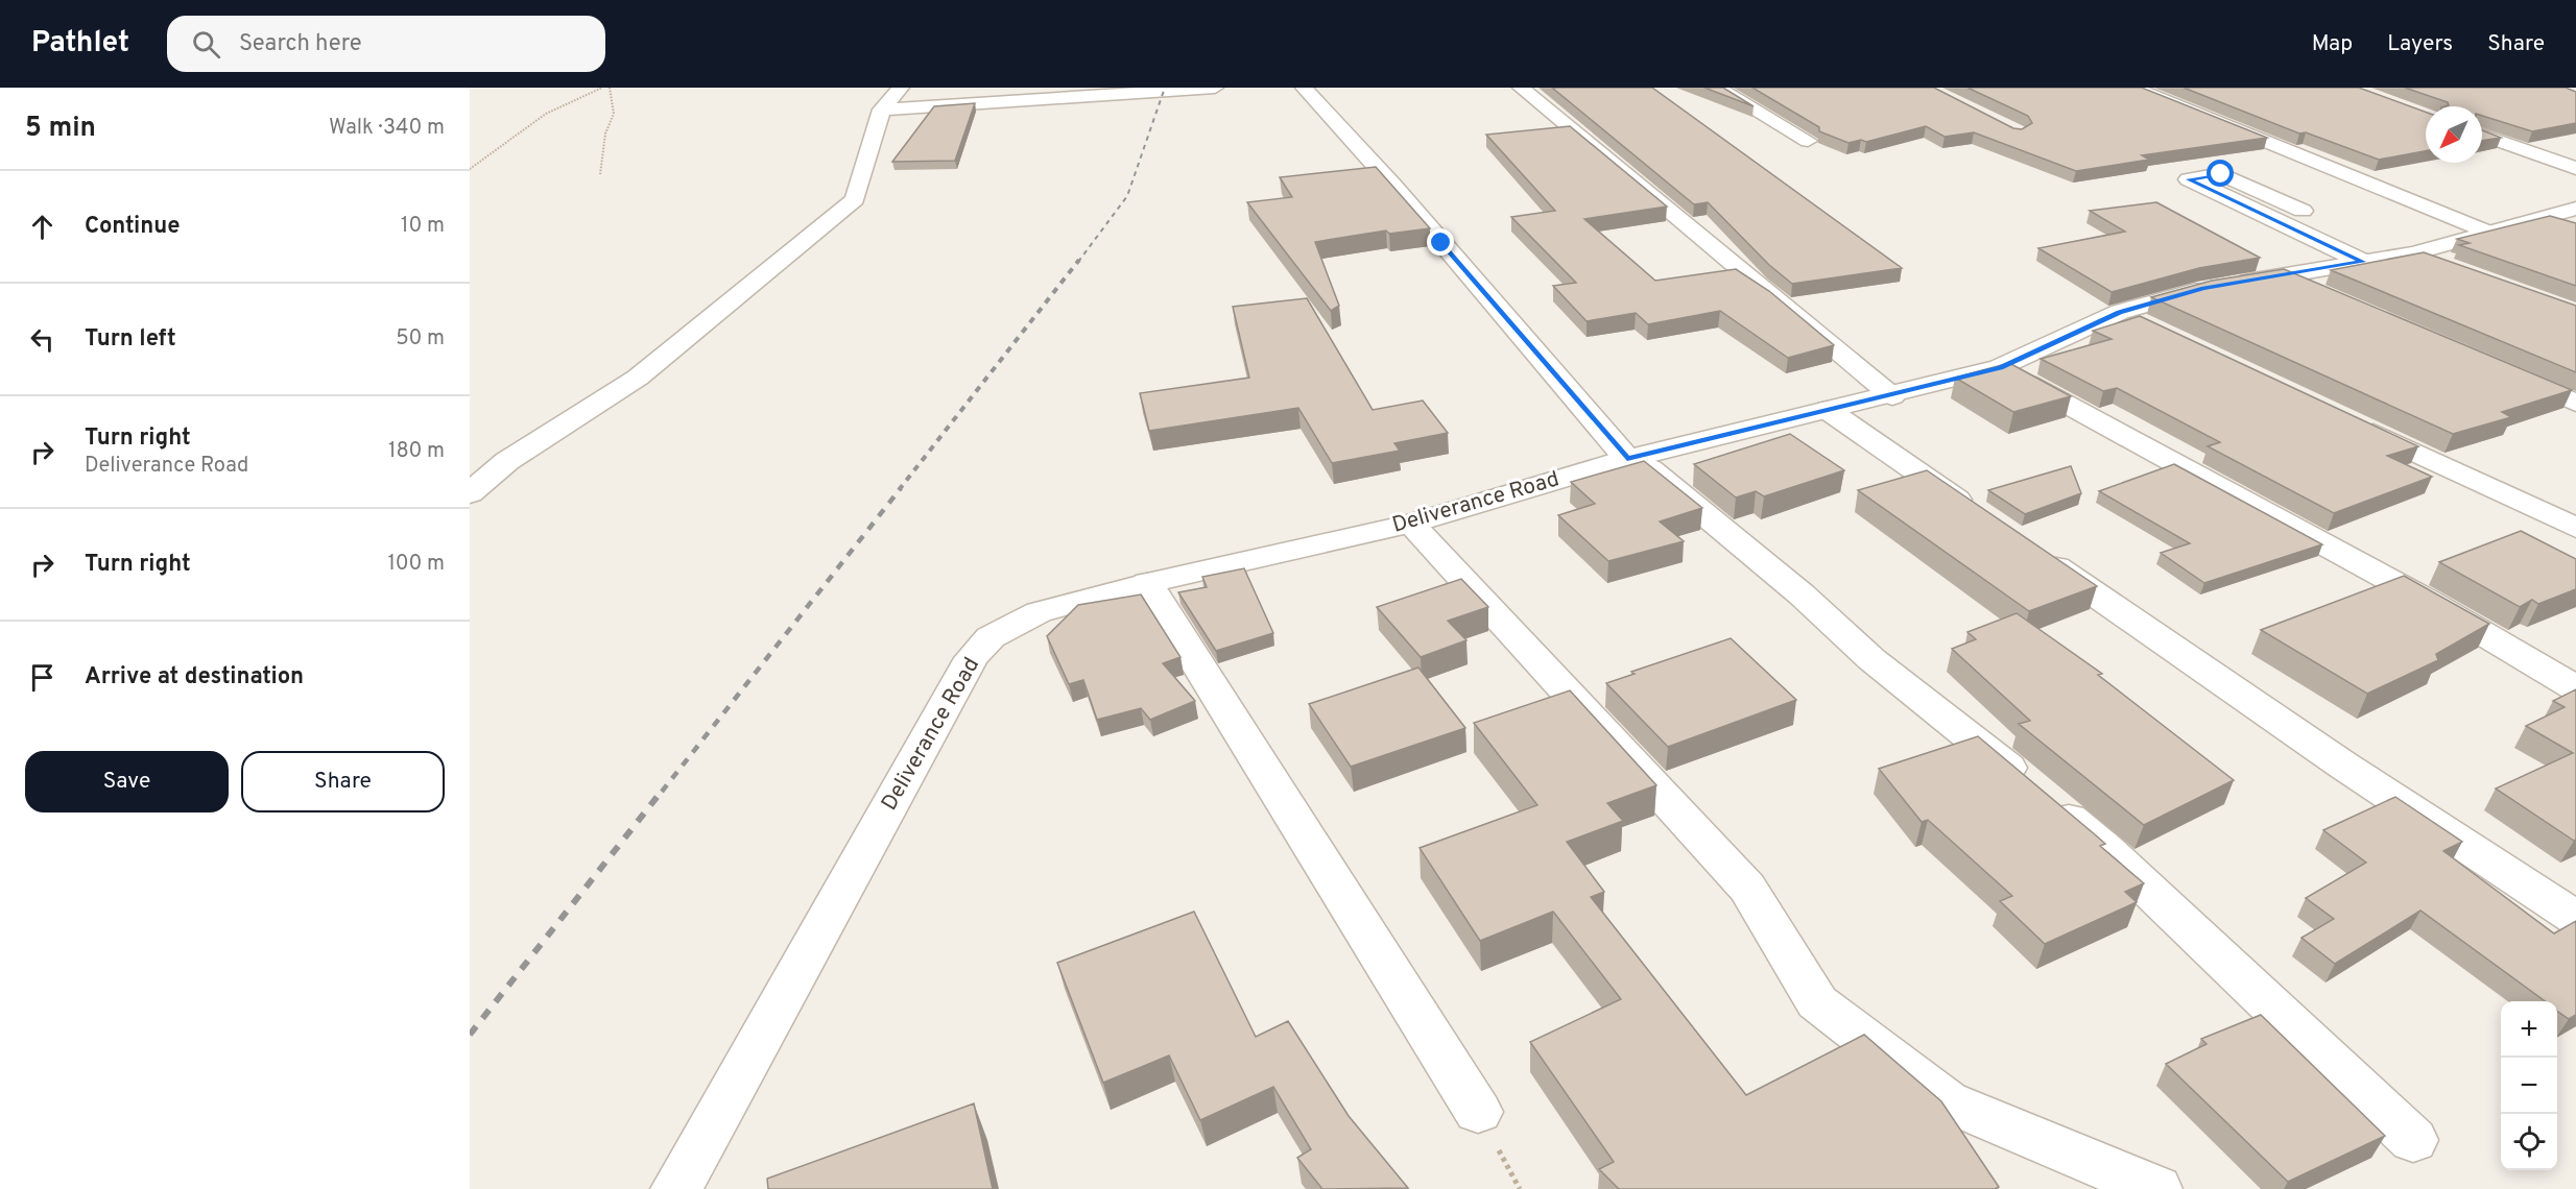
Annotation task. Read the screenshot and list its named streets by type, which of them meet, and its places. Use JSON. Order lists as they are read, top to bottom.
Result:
{
  "streets": {
    "street": ["Deliverance Road"]
  },
  "north": "bottom left",
  "page": {
    "header": "Pathlet",
    "search": "Search here",
    "nav": ["Map", "Layers", "Share"],
    "heading": ["5 min", "Walk · 340 m"],
    "list": [
      ["Continue", "10 m"],
      ["Turn left", "50 m"],
      ["Turn right", "Deliverance Road", "180 m"],
      ["Turn right", "100 m"],
      "Arrive at destination"
    ],
    "buttons": ["Save", "Share"],
    "map_buttons": ["+", "−"]
  }
}
